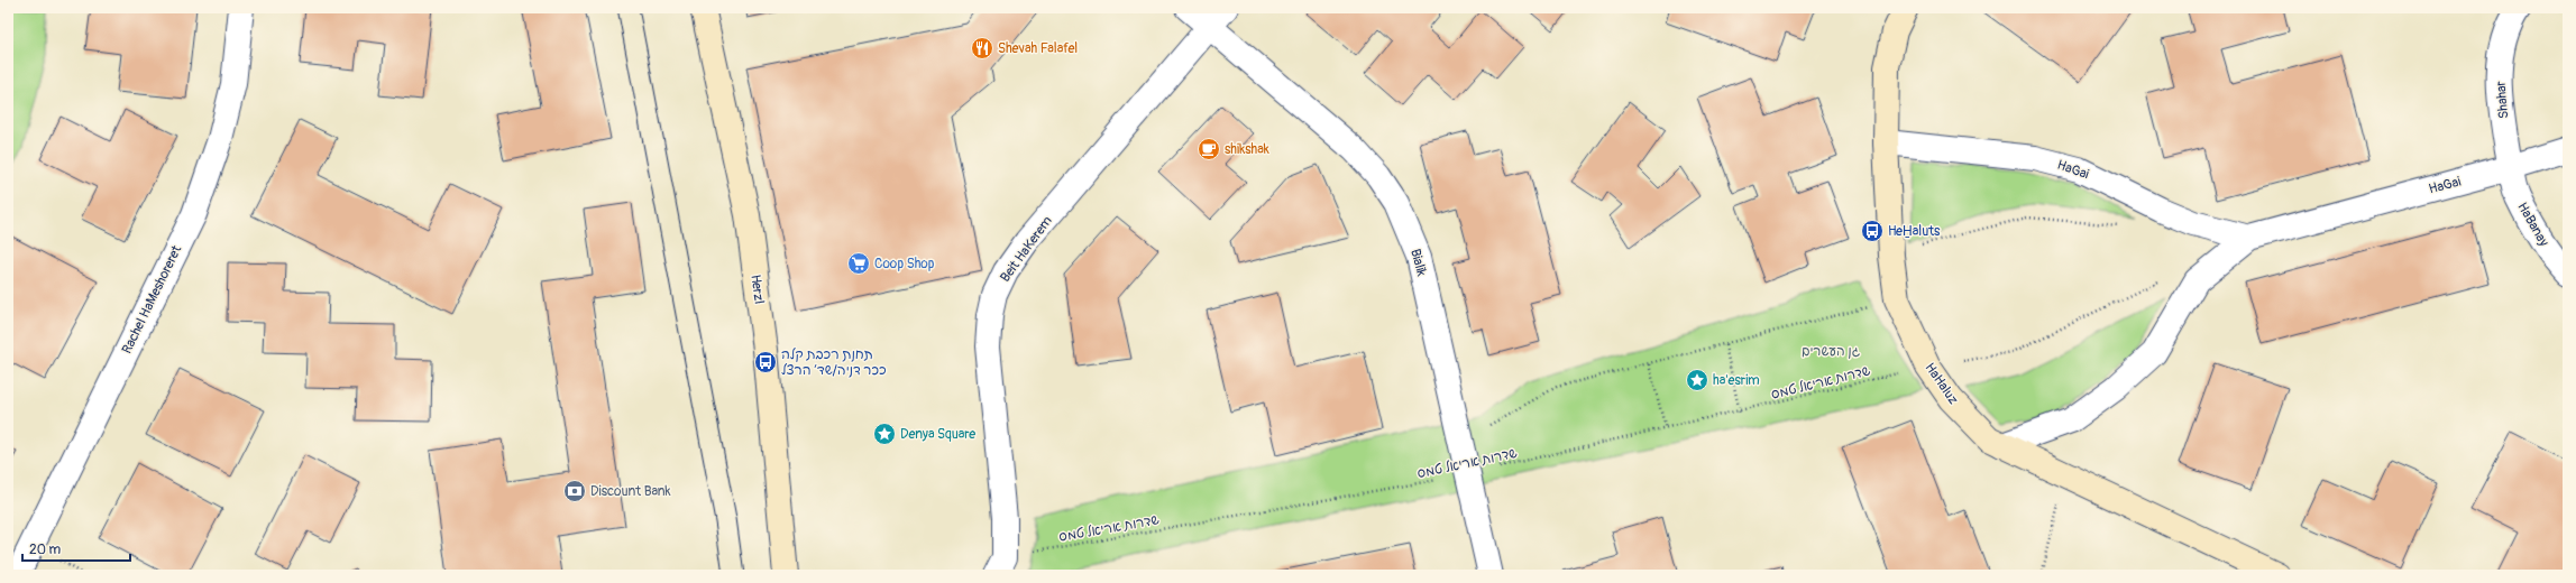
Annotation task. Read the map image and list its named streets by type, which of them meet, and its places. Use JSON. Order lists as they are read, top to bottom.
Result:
{
  "streets": {
    "street": [
      "Shahar",
      "HaGai",
      "HaBanay",
      "Beit HaKerem",
      "Bialik",
      "Herzl",
      "Rachel HaMeshoreret",
      "HaHaluz"
    ],
    "path": ["שדרות אריאל טמס"]
  },
  "crossings": [
    ["Shahar", "HaGai"],
    ["Shahar", "HaBanay"],
    ["HaGai", "HaBanay"],
    ["HaGai", "HaHaluz"],
    ["Beit HaKerem", "Bialik"],
    ["Beit HaKerem", "שדרות אריאל טמס"],
    ["Bialik", "שדרות אריאל טמס"],
    ["שדרות אריאל טמס", "HaHaluz"]
  ],
  "parks": ["גן העשרים"],
  "places": {
    "restaurant": ["Shevah Falafel"],
    "cafe": ["shikshak"],
    "bus stop": ["HeH̠aluts", "תחנת רכבת קלה ככר דניה/שד׳ הרצל"],
    "supermarket": ["Coop Shop"],
    "place": ["ha'esrim", "Denya Square"],
    "bank": ["Discount Bank"]
  },
  "scale_bar": "20 m"
}
